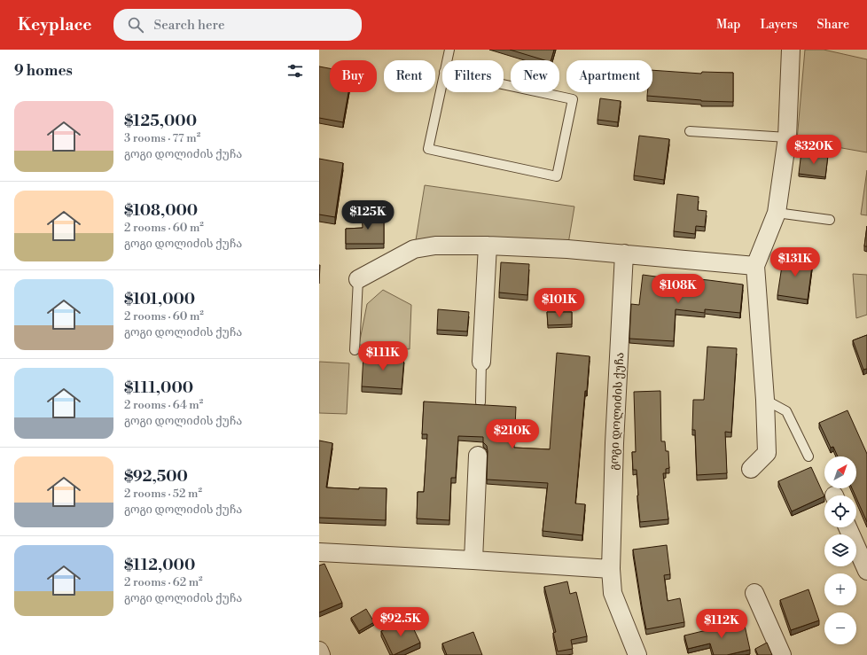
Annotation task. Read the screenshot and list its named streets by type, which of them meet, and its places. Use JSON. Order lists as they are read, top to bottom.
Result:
{
  "streets": {
    "street": ["გოგი დოლიძის ქუჩა"]
  },
  "north": "top right",
  "page": {
    "header": "Keyplace",
    "search": "Search here",
    "nav": ["Map", "Layers", "Share"],
    "heading": "9 homes",
    "chip": [
      "Buy",
      "Rent",
      "Filters",
      "New",
      "Apartment"
    ],
    "list": [
      {
        "name": "$125,000",
        "note": "3 rooms · 77 m² · გოგი დოლიძის ქუჩა"
      },
      {
        "name": "$108,000",
        "note": "2 rooms · 60 m² · გოგი დოლიძის ქუჩა"
      },
      {
        "name": "$101,000",
        "note": "2 rooms · 60 m² · გოგი დოლიძის ქუჩა"
      },
      {
        "name": "$111,000",
        "note": "2 rooms · 64 m² · გოგი დოლიძის ქუჩა"
      },
      {
        "name": "$92,500",
        "note": "2 rooms · 52 m² · გოგი დოლიძის ქუჩა"
      },
      {
        "name": "$112,000",
        "note": "2 rooms · 62 m² · გოგი დოლიძის ქუჩა"
      }
    ],
    "price": [
      "$320K",
      "$125K",
      "$131K",
      "$108K",
      "$101K",
      "$111K",
      "$210K",
      "$92.5K",
      "$112K"
    ],
    "map_buttons": ["+", "−"]
  }
}
